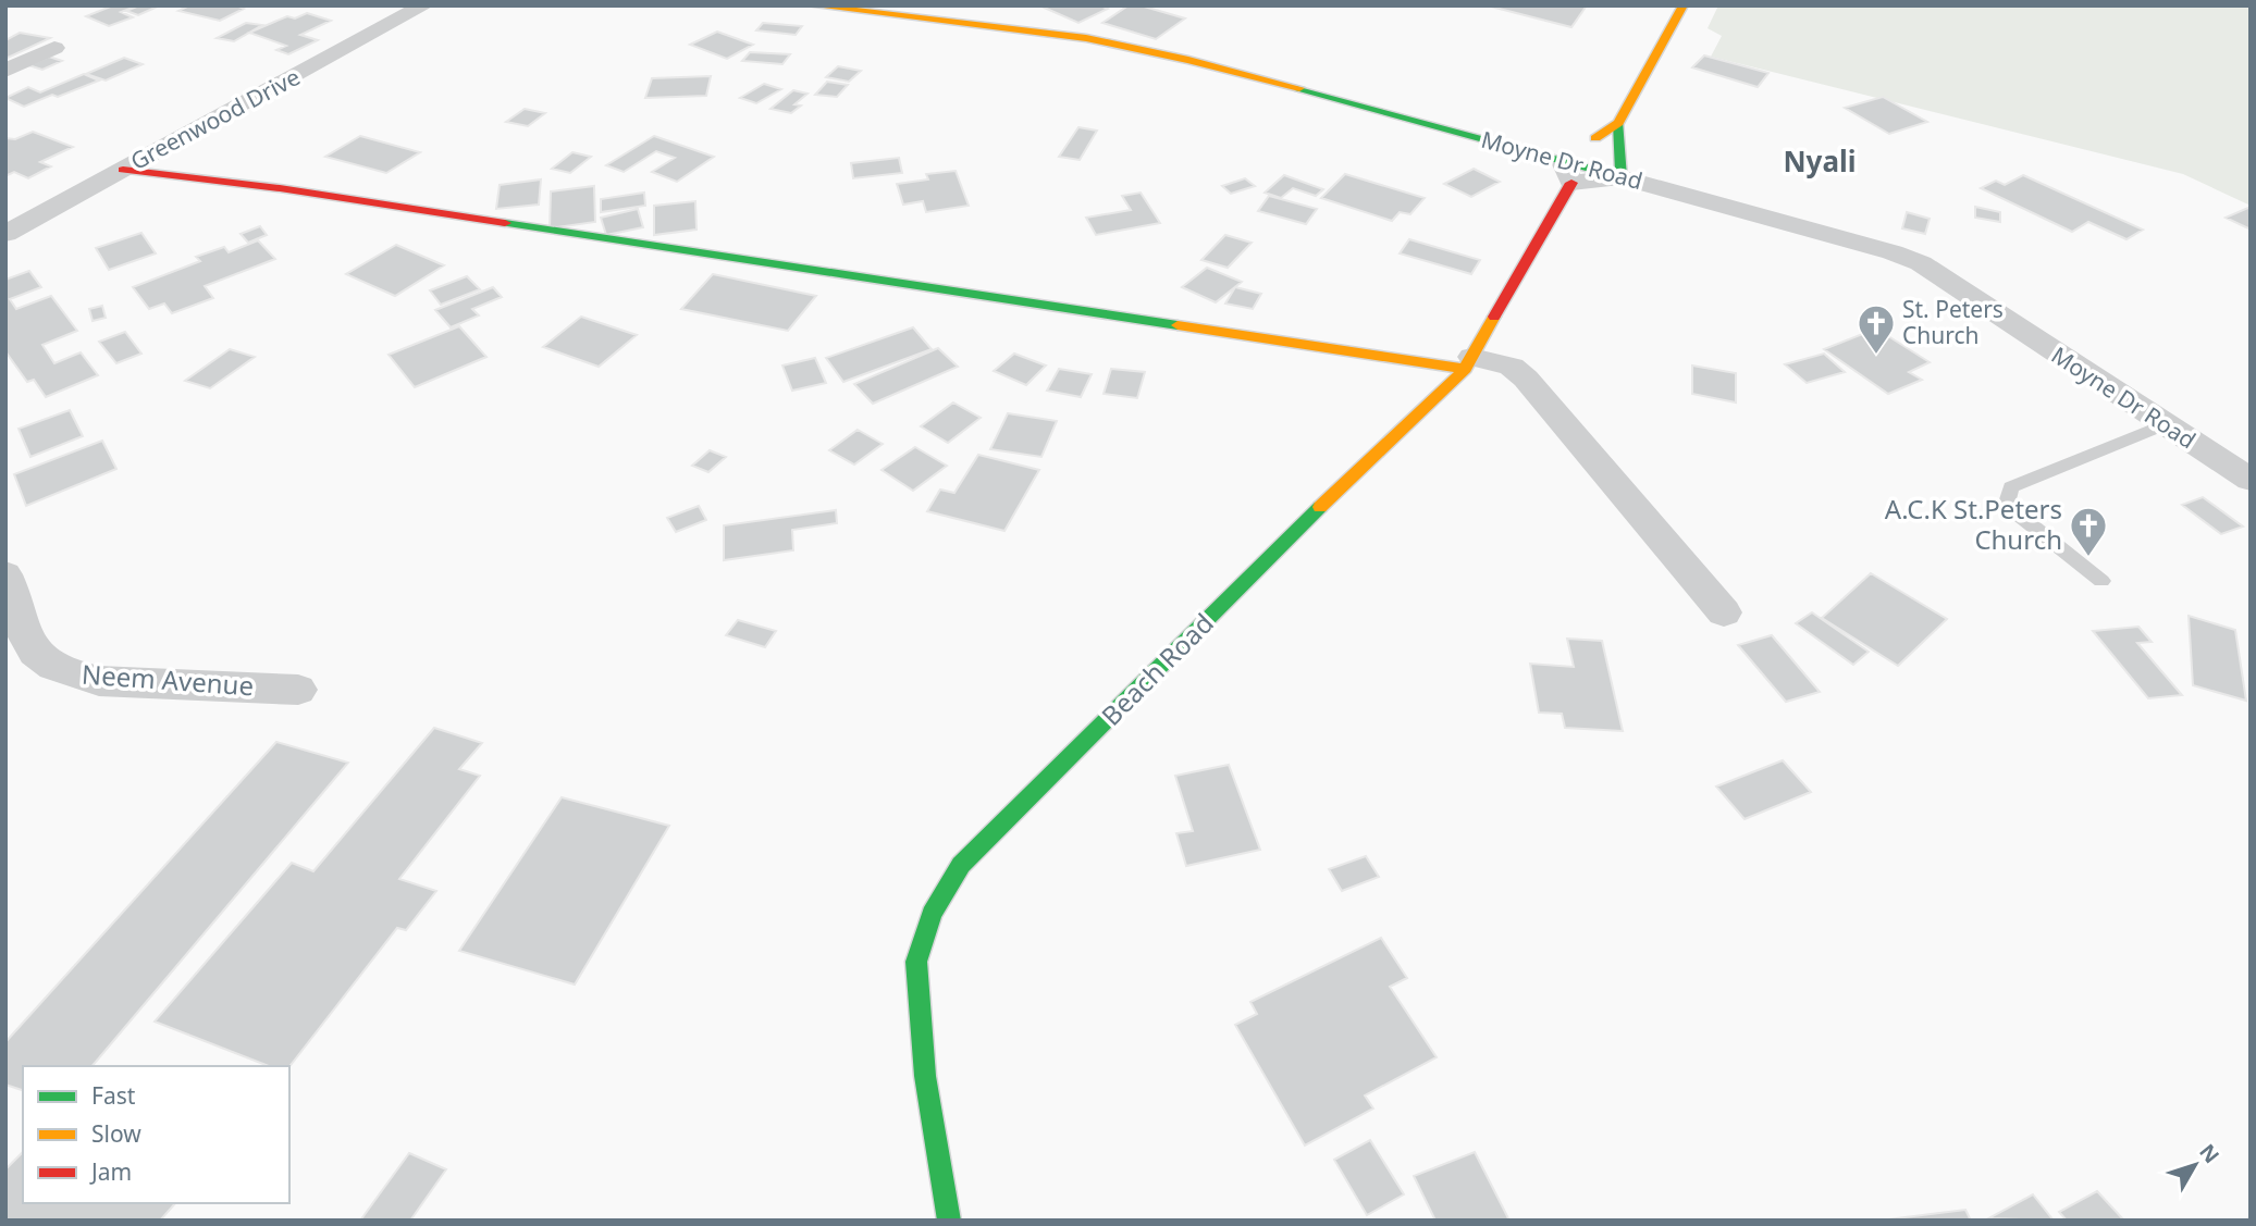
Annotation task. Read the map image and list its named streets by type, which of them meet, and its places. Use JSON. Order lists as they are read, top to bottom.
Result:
{
  "streets": {
    "street": [
      "Greenwood Drive",
      "Moyne Dr Road",
      "Beach Road",
      "Neem Avenue"
    ]
  },
  "crossings": [
    ["Moyne Dr Road", "Beach Road"]
  ],
  "districts": ["Nyali"],
  "places": {
    "church": ["St. Peters Church", "A.C.K St.Peters Church"]
  },
  "legend": ["Fast", "Slow", "Jam"],
  "north": "top right"
}
